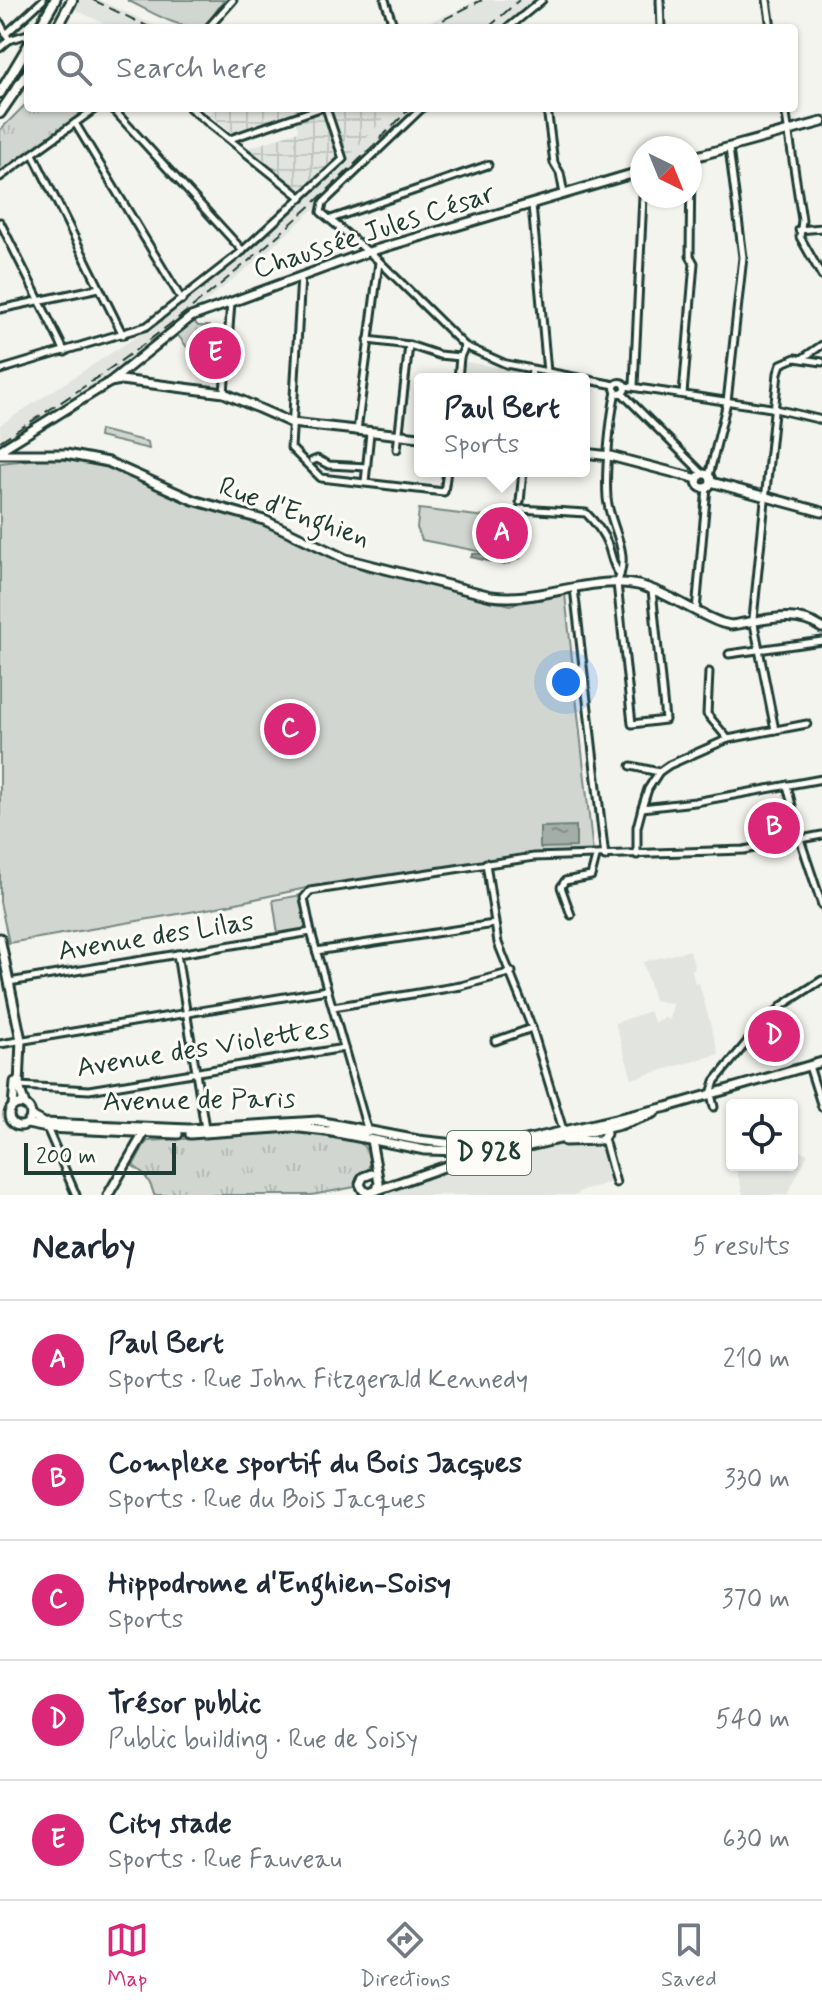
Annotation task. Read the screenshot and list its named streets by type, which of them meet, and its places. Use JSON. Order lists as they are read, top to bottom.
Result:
{
  "streets": {
    "street": [
      "Chaussée Jules César",
      "Rue d'Enghien",
      "Avenue des Lilas",
      "Avenue des Violettes",
      "Avenue de Paris",
      "D 928"
    ]
  },
  "crossings": [
    ["Chaussée Jules César", "Rue d'Enghien"]
  ],
  "scale_bar": "200 m",
  "north": "bottom right",
  "page": {
    "search": "Search here",
    "pins": [
      "E",
      "A",
      "C",
      "B",
      "D"
    ],
    "popup": ["Paul Bert", "Sports"],
    "scale": "200 m",
    "heading": ["Nearby", "5 results"],
    "list": [
      {
        "mark": "A",
        "name": "Paul Bert",
        "note": "Sports · Rue John Fitzgerald Kennedy",
        "value": "210 m"
      },
      {
        "mark": "B",
        "name": "Complexe sportif du Bois Jacques",
        "note": "Sports · Rue du Bois Jacques",
        "value": "330 m"
      },
      {
        "mark": "C",
        "name": "Hippodrome d'Enghien-Soisy",
        "note": "Sports",
        "value": "370 m"
      },
      {
        "mark": "D",
        "name": "Trésor public",
        "note": "Public building · Rue de Soisy",
        "value": "540 m"
      },
      {
        "mark": "E",
        "name": "City stade",
        "note": "Sports · Rue Fauveau",
        "value": "630 m"
      }
    ],
    "nav": ["Map", "Directions", "Saved"]
  }
}
